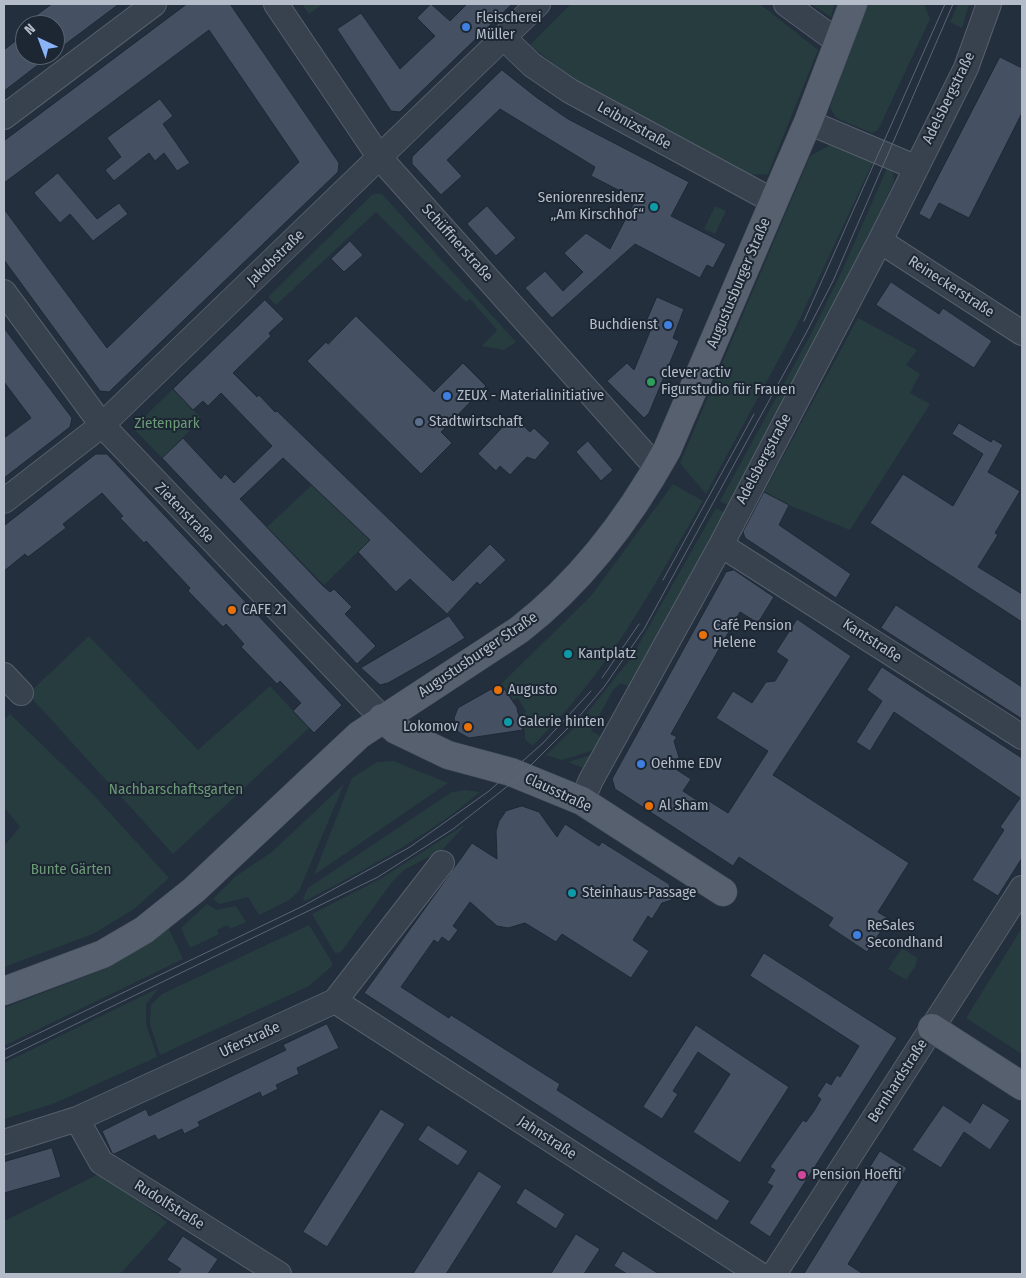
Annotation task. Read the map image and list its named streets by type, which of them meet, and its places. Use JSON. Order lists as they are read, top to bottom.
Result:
{
  "streets": {
    "main road": ["Augustusburger Straße", "Clausstraße"],
    "street": [
      "Adelsbergstraße",
      "Leibnizstraße",
      "Schüffnerstraße",
      "Jakobstraße",
      "Reineckerstraße",
      "Zietenstraße",
      "Kantstraße",
      "Uferstraße",
      "Bernhardstraße",
      "Jahnstraße",
      "Rudolfstraße"
    ]
  },
  "crossings": [
    ["Adelsbergstraße", "Reineckerstraße"],
    ["Adelsbergstraße", "Kantstraße"],
    ["Adelsbergstraße", "Clausstraße"],
    ["Leibnizstraße", "Jakobstraße"],
    ["Leibnizstraße", "Augustusburger Straße"],
    ["Schüffnerstraße", "Jakobstraße"],
    ["Schüffnerstraße", "Augustusburger Straße"],
    ["Jakobstraße", "Zietenstraße"],
    ["Augustusburger Straße", "Zietenstraße"],
    ["Augustusburger Straße", "Clausstraße"],
    ["Zietenstraße", "Clausstraße"],
    ["Uferstraße", "Jahnstraße"],
    ["Uferstraße", "Rudolfstraße"]
  ],
  "parks": ["Zietenpark", "Nachbarschaftsgarten", "Bunte Gärten"],
  "places": [
    "Fleischerei Müller",
    "Seniorenresidenz „Am Kirschhof“",
    "Buchdienst",
    "clever activ Figurstudio für Frauen",
    "ZEUX - Materialinitiative",
    "Stadtwirtschaft",
    "CAFE 21",
    "Café Pension Helene",
    "Kantplatz",
    "Augusto",
    "Galerie hinten",
    "Lokomov",
    "Oehme EDV",
    "Al Sham",
    "Steinhaus-Passage",
    "ReSales Secondhand",
    "Pension Hoefti"
  ],
  "north": "top left"
}
